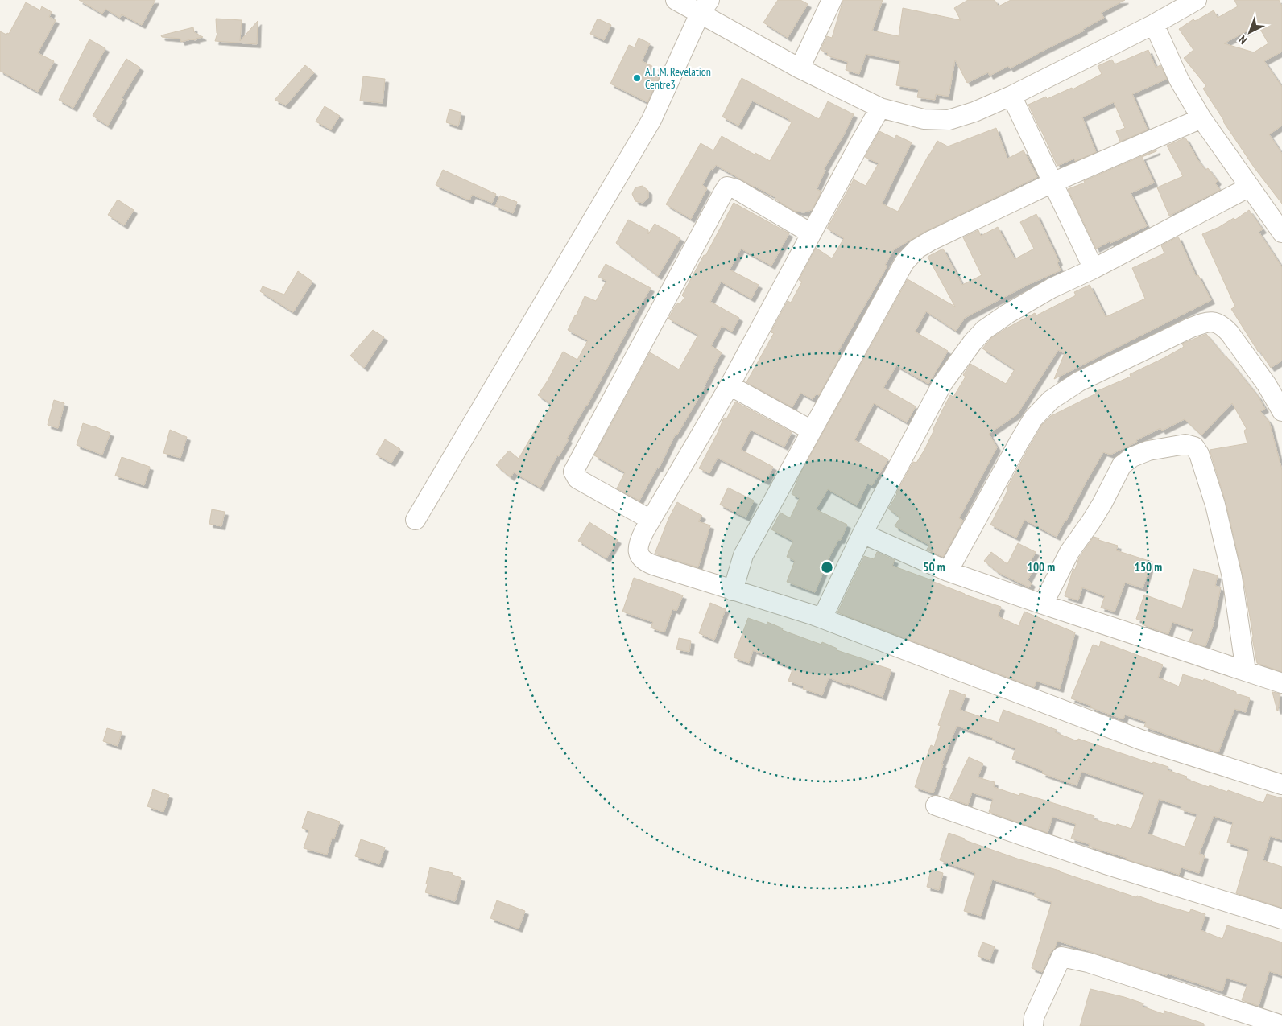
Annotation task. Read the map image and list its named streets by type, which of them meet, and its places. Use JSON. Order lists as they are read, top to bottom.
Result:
{
  "places": ["A.F.M. Revelation Centre3"],
  "north": "bottom left",
  "rings": ["50 m", "100 m", "150 m"]
}
